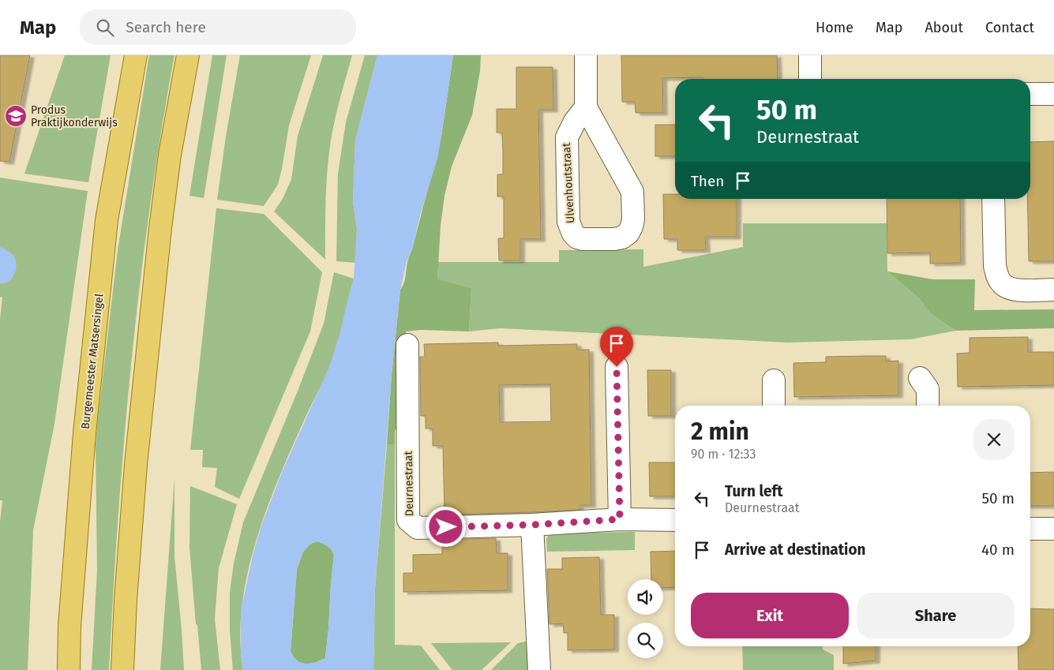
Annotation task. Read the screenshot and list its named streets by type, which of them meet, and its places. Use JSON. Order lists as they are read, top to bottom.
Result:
{
  "streets": {
    "main road": ["Burgemeester Matsersingel"],
    "street": ["Ulvenhoutstraat", "Deurnestraat"]
  },
  "places": {
    "school or university": ["Produs Praktijkonderwijs"]
  },
  "page": {
    "header": "Map",
    "search": "Search here",
    "nav": [
      "Home",
      "Map",
      "About",
      "Contact"
    ],
    "turn": ["50 m", "Deurnestraat"],
    "then": "Then",
    "heading": ["2 min", "90 m · 12:33"],
    "list": [
      {
        "name": "Turn left",
        "note": "Deurnestraat",
        "value": "50 m"
      },
      {
        "name": "Arrive at destination",
        "value": "40 m"
      }
    ],
    "buttons": ["Exit", "Share"]
  }
}
